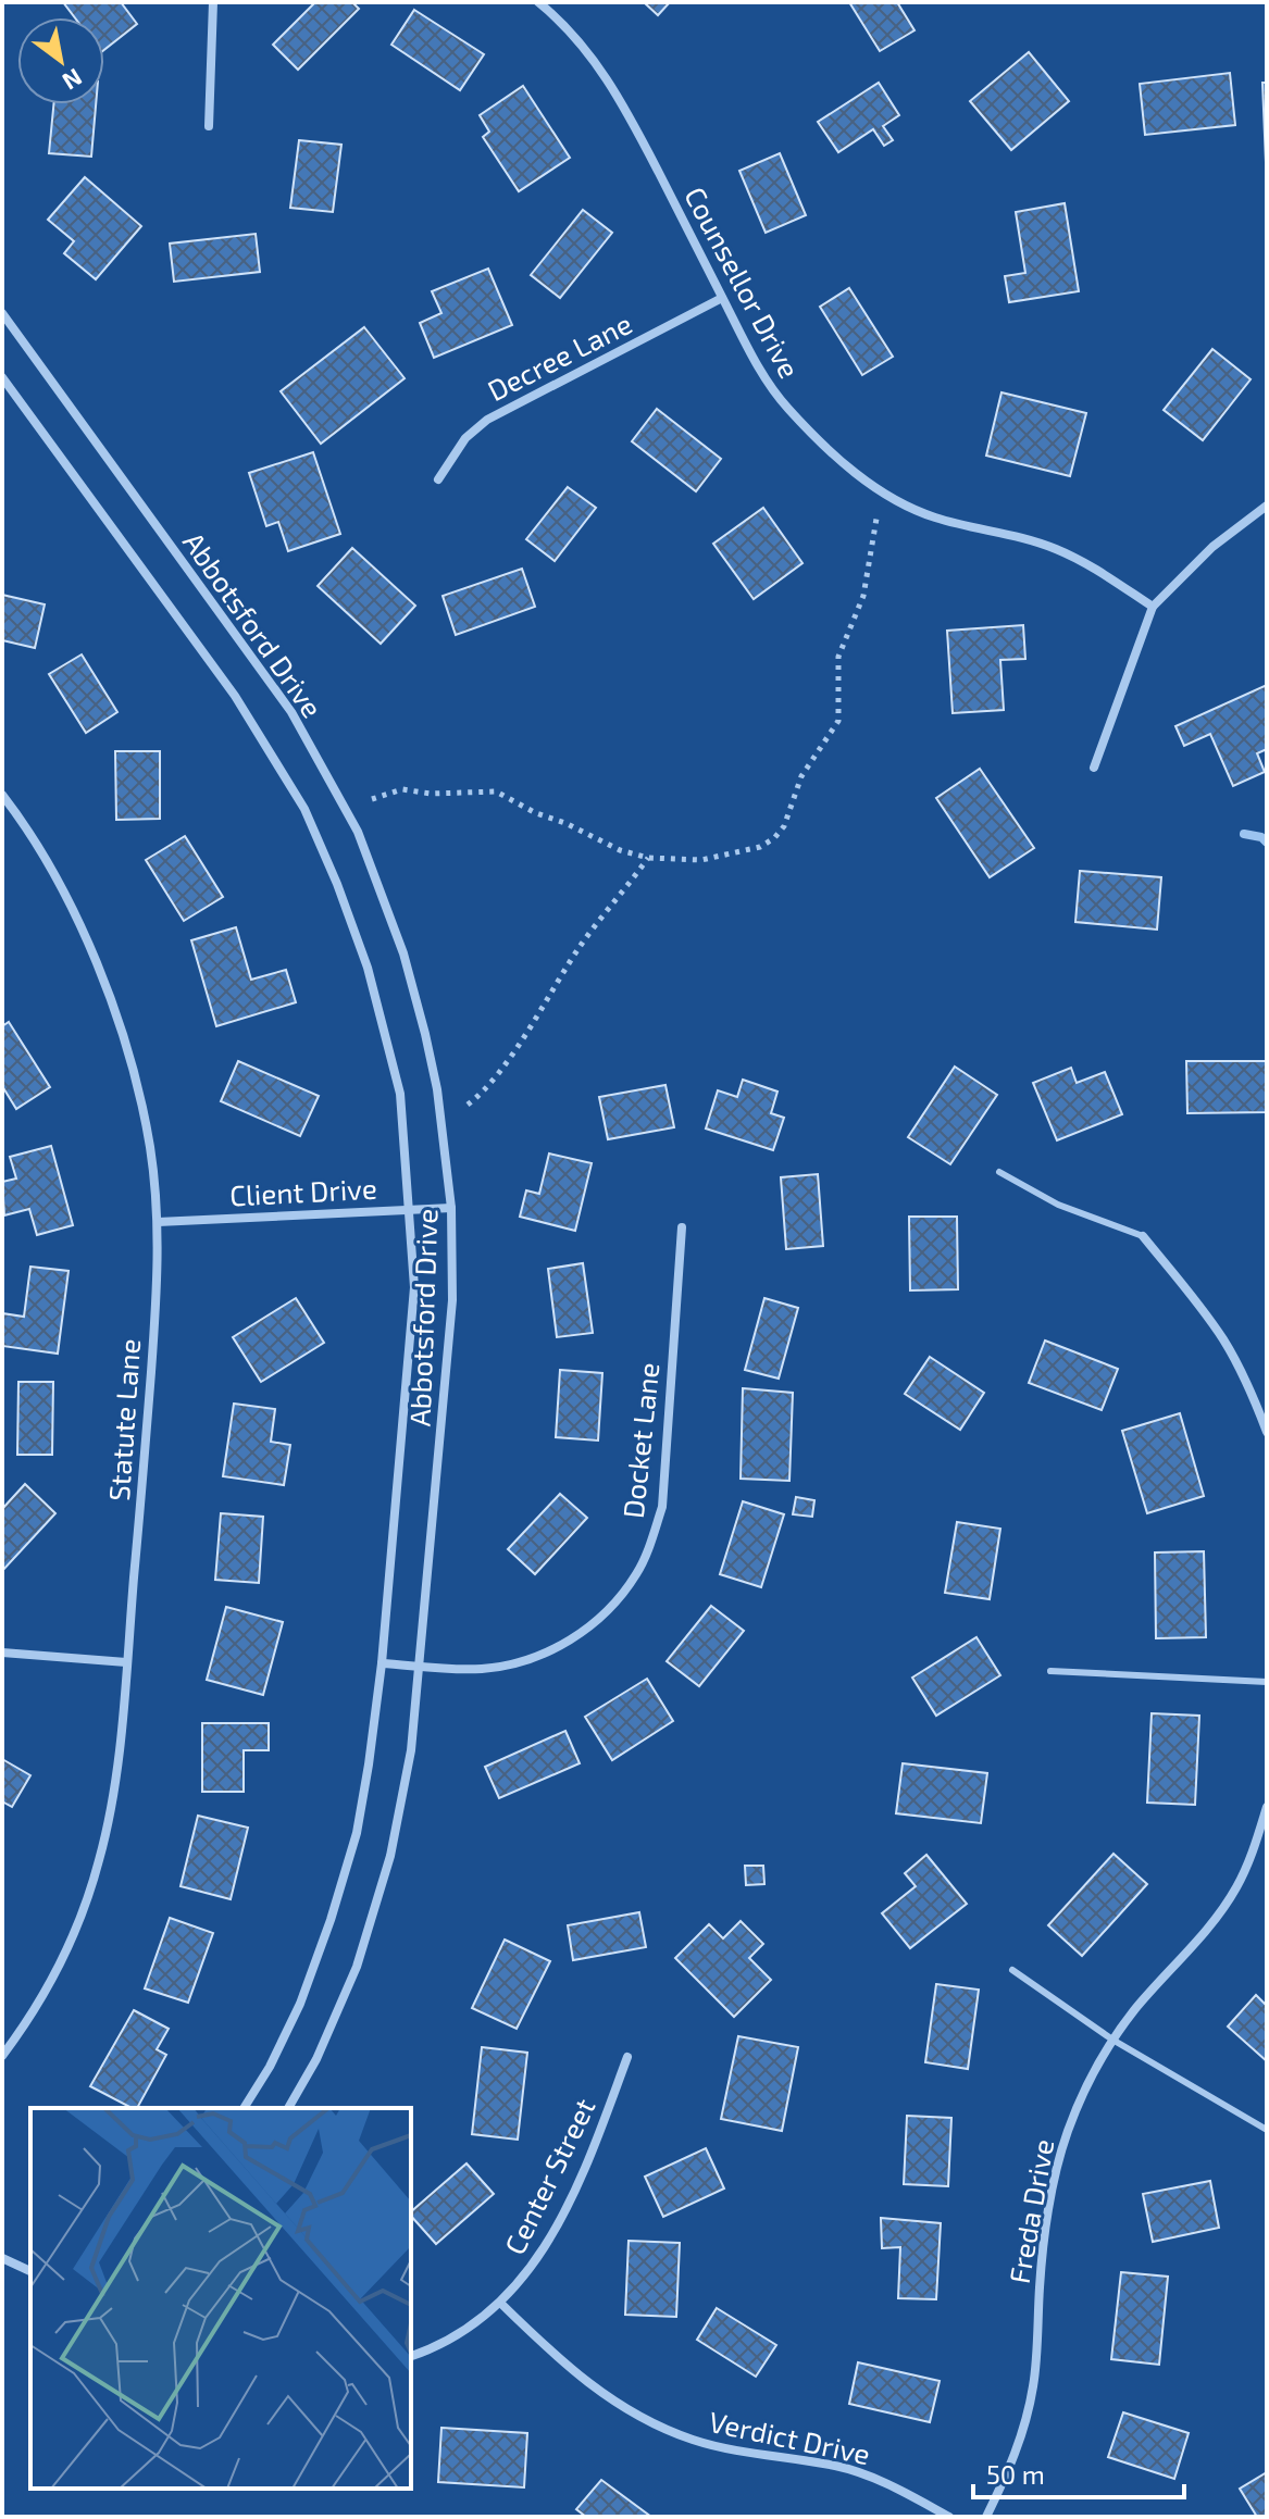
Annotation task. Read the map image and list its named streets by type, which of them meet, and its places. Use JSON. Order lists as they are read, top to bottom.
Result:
{
  "streets": {
    "street": [
      "Counsellor Drive",
      "Decree Lane",
      "Abbotsford Drive",
      "Client Drive",
      "Statute Lane",
      "Docket Lane",
      "Center Street",
      "Freda Drive",
      "Verdict Drive"
    ]
  },
  "crossings": [
    ["Counsellor Drive", "Decree Lane"],
    ["Abbotsford Drive", "Client Drive"],
    ["Abbotsford Drive", "Docket Lane"],
    ["Client Drive", "Statute Lane"],
    ["Center Street", "Verdict Drive"]
  ],
  "scale_bar": "50 m",
  "north": "bottom right"
}
